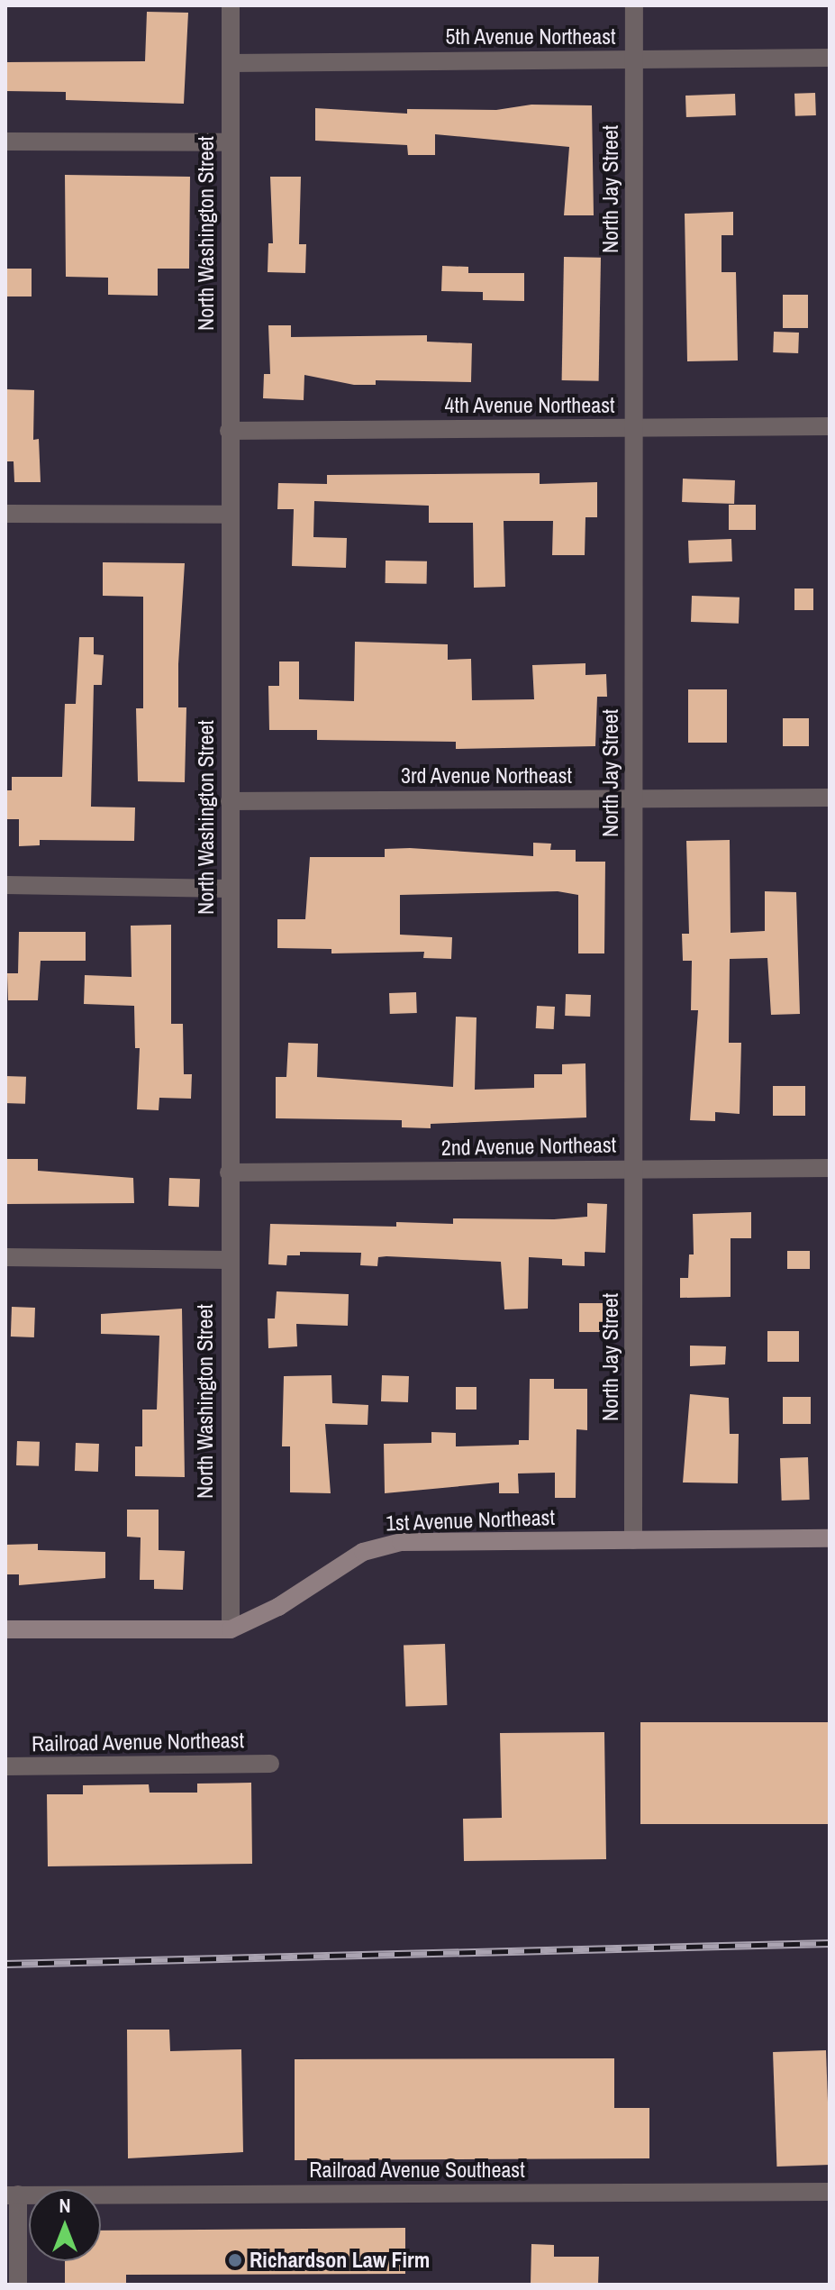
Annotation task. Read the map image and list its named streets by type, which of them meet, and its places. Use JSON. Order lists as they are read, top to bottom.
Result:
{
  "streets": {
    "street": [
      "5th Avenue Northeast",
      "North Jay Street",
      "North Washington Street",
      "4th Avenue Northeast",
      "3rd Avenue Northeast",
      "2nd Avenue Northeast",
      "1st Avenue Northeast",
      "Railroad Avenue Northeast",
      "Railroad Avenue Southeast"
    ]
  },
  "crossings": [
    ["5th Avenue Northeast", "North Jay Street"],
    ["5th Avenue Northeast", "North Washington Street"],
    ["North Jay Street", "4th Avenue Northeast"],
    ["North Jay Street", "3rd Avenue Northeast"],
    ["North Jay Street", "2nd Avenue Northeast"],
    ["North Jay Street", "1st Avenue Northeast"],
    ["North Washington Street", "4th Avenue Northeast"],
    ["North Washington Street", "3rd Avenue Northeast"],
    ["North Washington Street", "2nd Avenue Northeast"],
    ["North Washington Street", "1st Avenue Northeast"]
  ],
  "places": ["Richardson Law Firm"],
  "north": "top"
}
